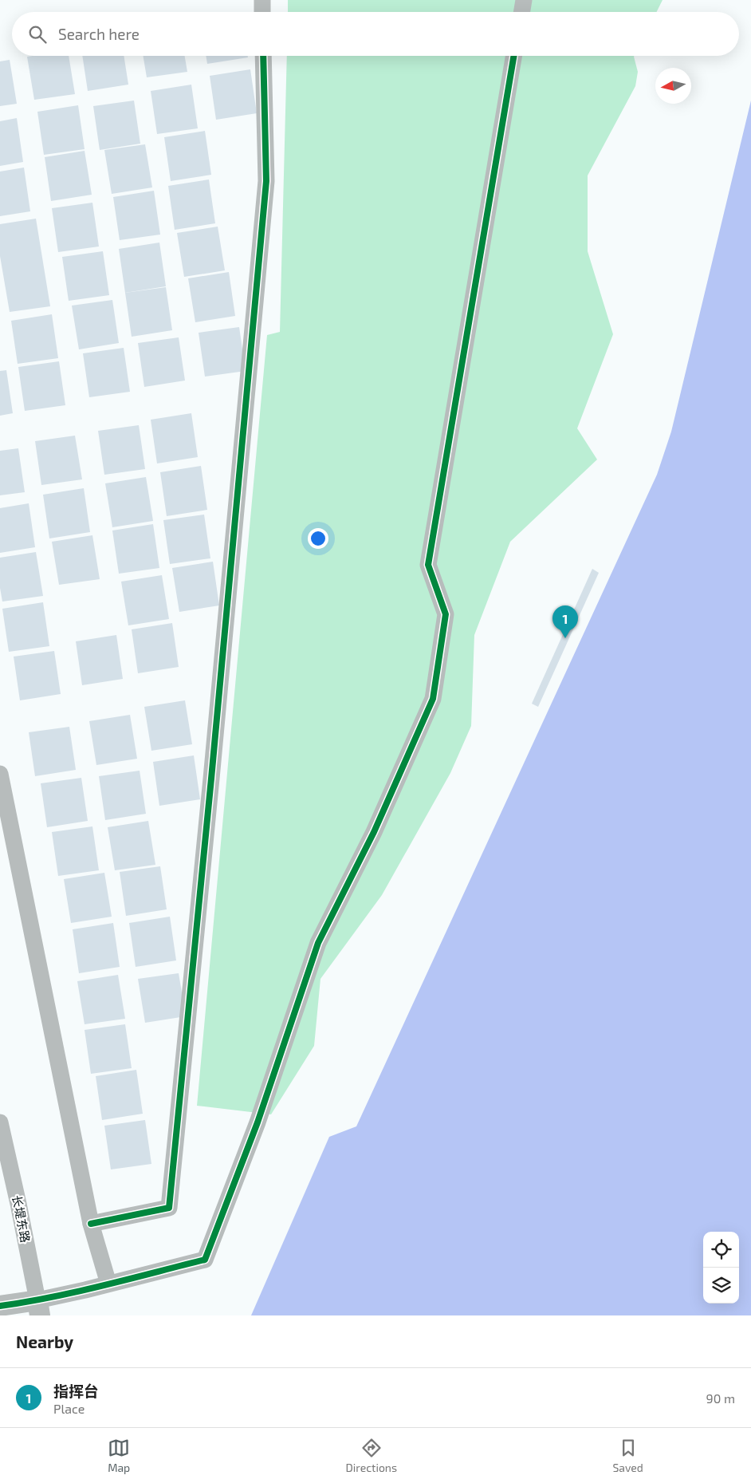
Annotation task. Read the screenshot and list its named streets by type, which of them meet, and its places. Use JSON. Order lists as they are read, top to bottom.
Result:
{
  "streets": {
    "street": ["长堤东路"]
  },
  "north": "left",
  "page": {
    "search": "Search here",
    "pins": "1",
    "heading": "Nearby",
    "list": [
      {
        "mark": "1",
        "name": "指挥台",
        "note": "Place",
        "value": "90 m"
      }
    ],
    "nav": ["Map", "Directions", "Saved"]
  }
}
